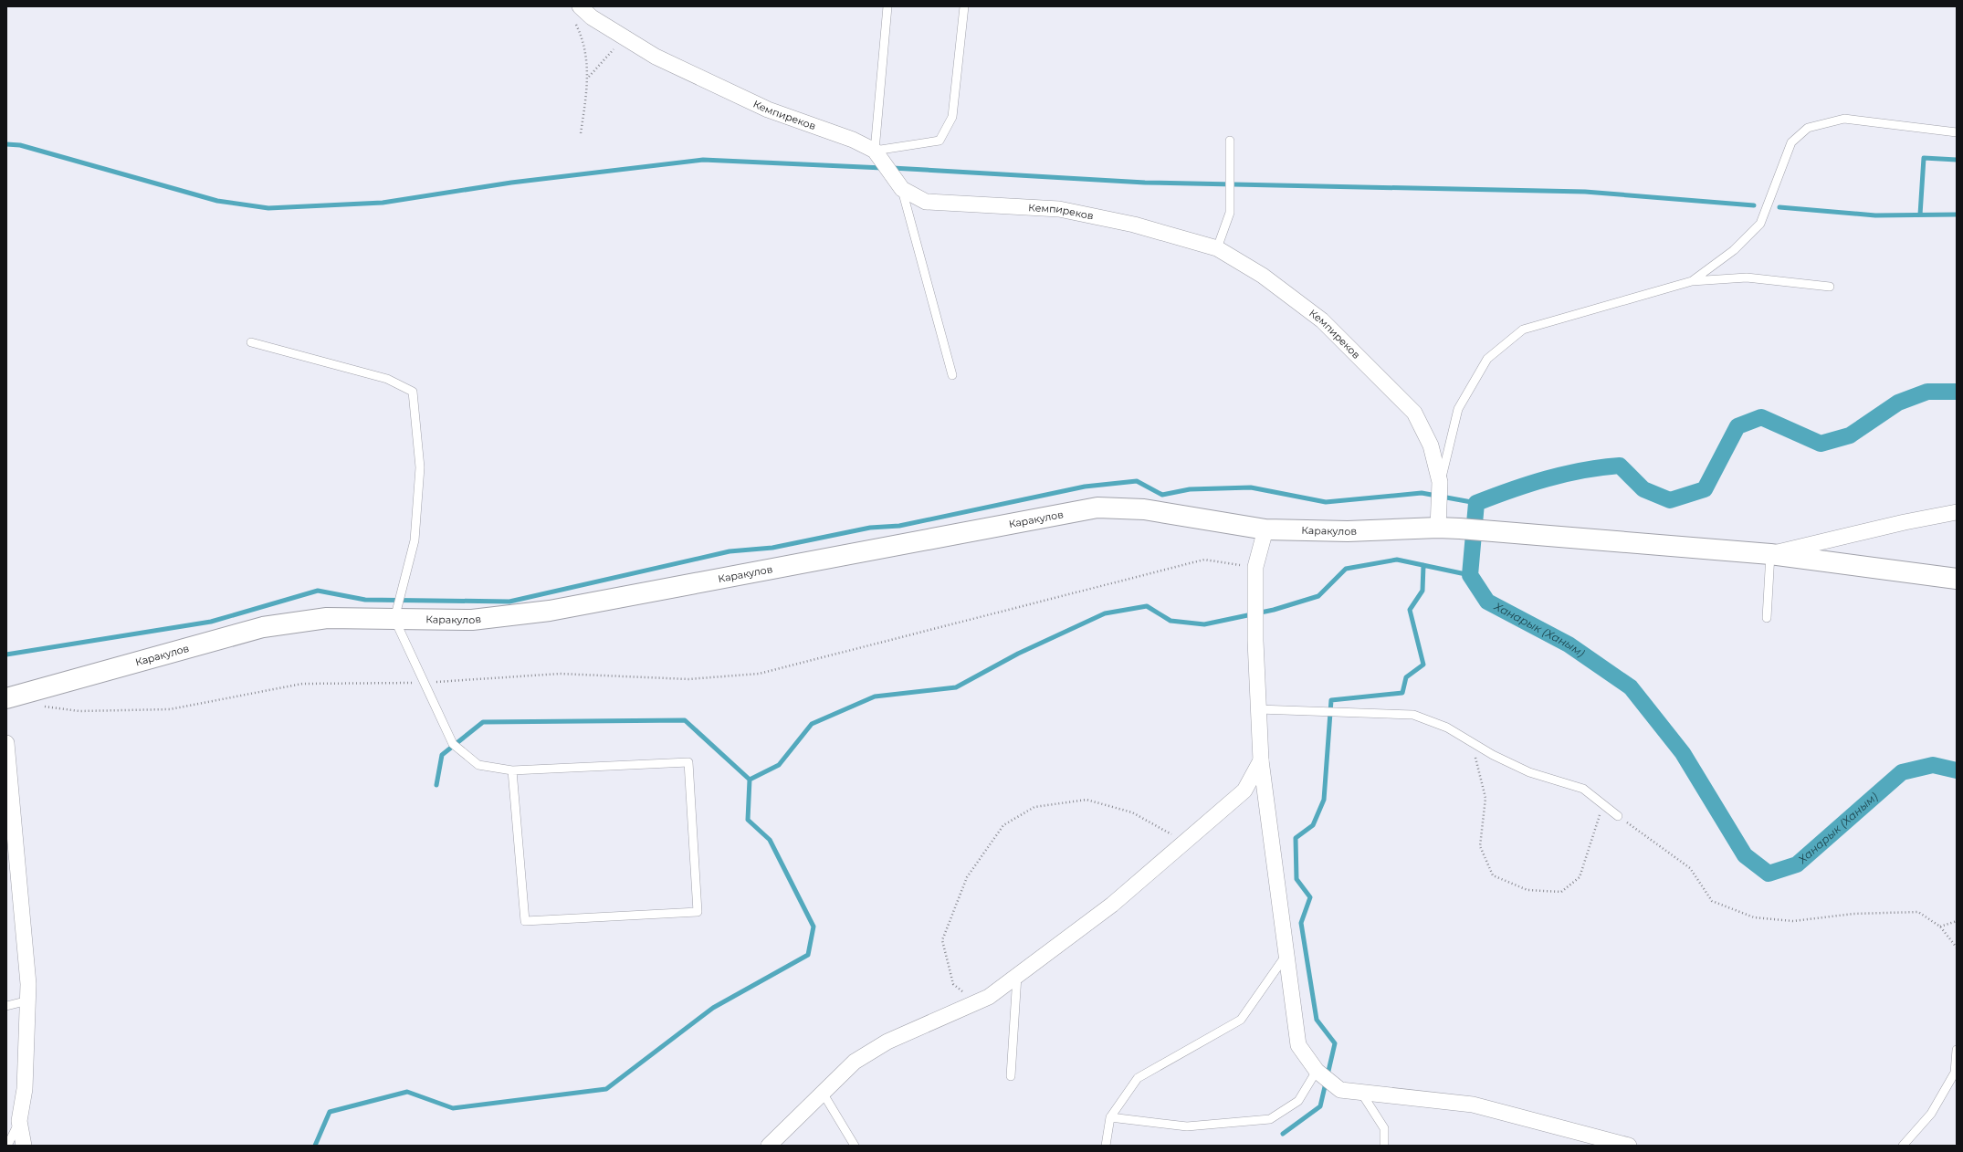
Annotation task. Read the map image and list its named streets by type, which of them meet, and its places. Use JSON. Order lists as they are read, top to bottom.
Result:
{
  "streets": {
    "main road": ["Каракулов"],
    "street": ["Кемпиреков"]
  },
  "crossings": [
    ["Кемпиреков", "Каракулов"]
  ],
  "water": ["Ханарык (Ханым)"]
}
